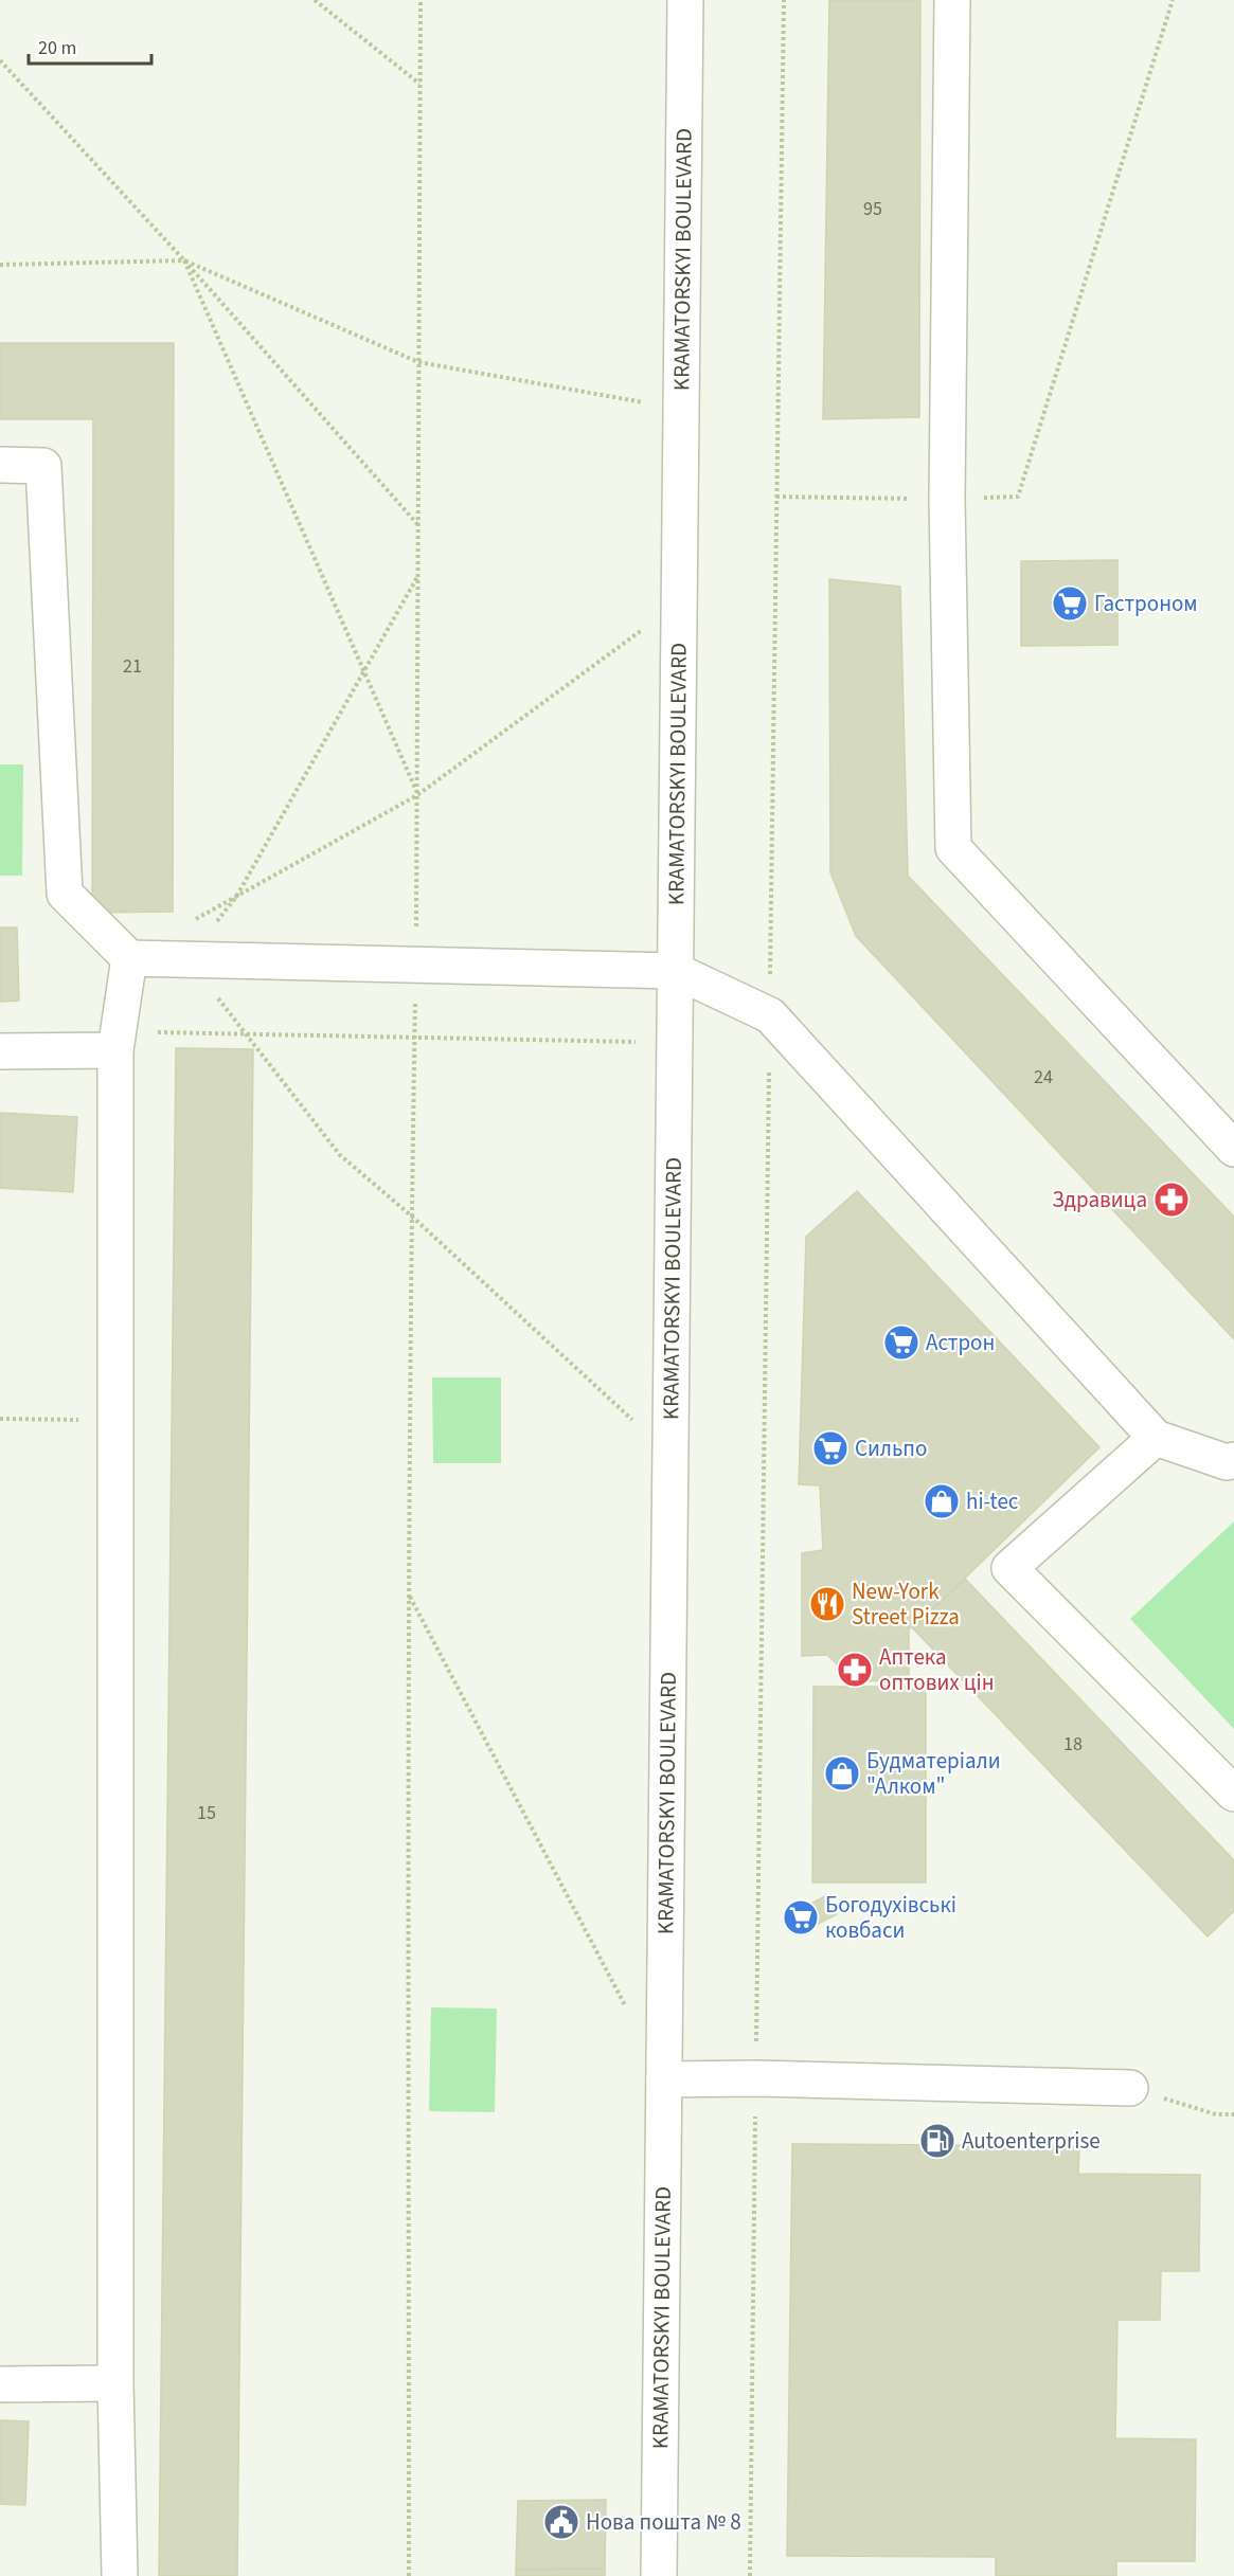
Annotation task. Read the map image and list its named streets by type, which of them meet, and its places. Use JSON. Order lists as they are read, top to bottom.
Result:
{
  "streets": {
    "street": ["KRAMATORSKYI BOULEVARD"]
  },
  "places": {
    "supermarket": [
      "Гастроном",
      "Астрон",
      "Сильпо",
      "Богодухівські ковбаси"
    ],
    "pharmacy": ["Здравица", "Аптека оптових цін"],
    "shop": ["hi-tec", "Будматеріали \"Алком\""],
    "restaurant": ["New-York Street Pizza"],
    "fuel station": ["Autoenterprise"],
    "public building": ["Нова пошта № 8"]
  },
  "house_numbers": [
    "95",
    "21",
    "24",
    "18",
    "15"
  ],
  "scale_bar": "20 m"
}
